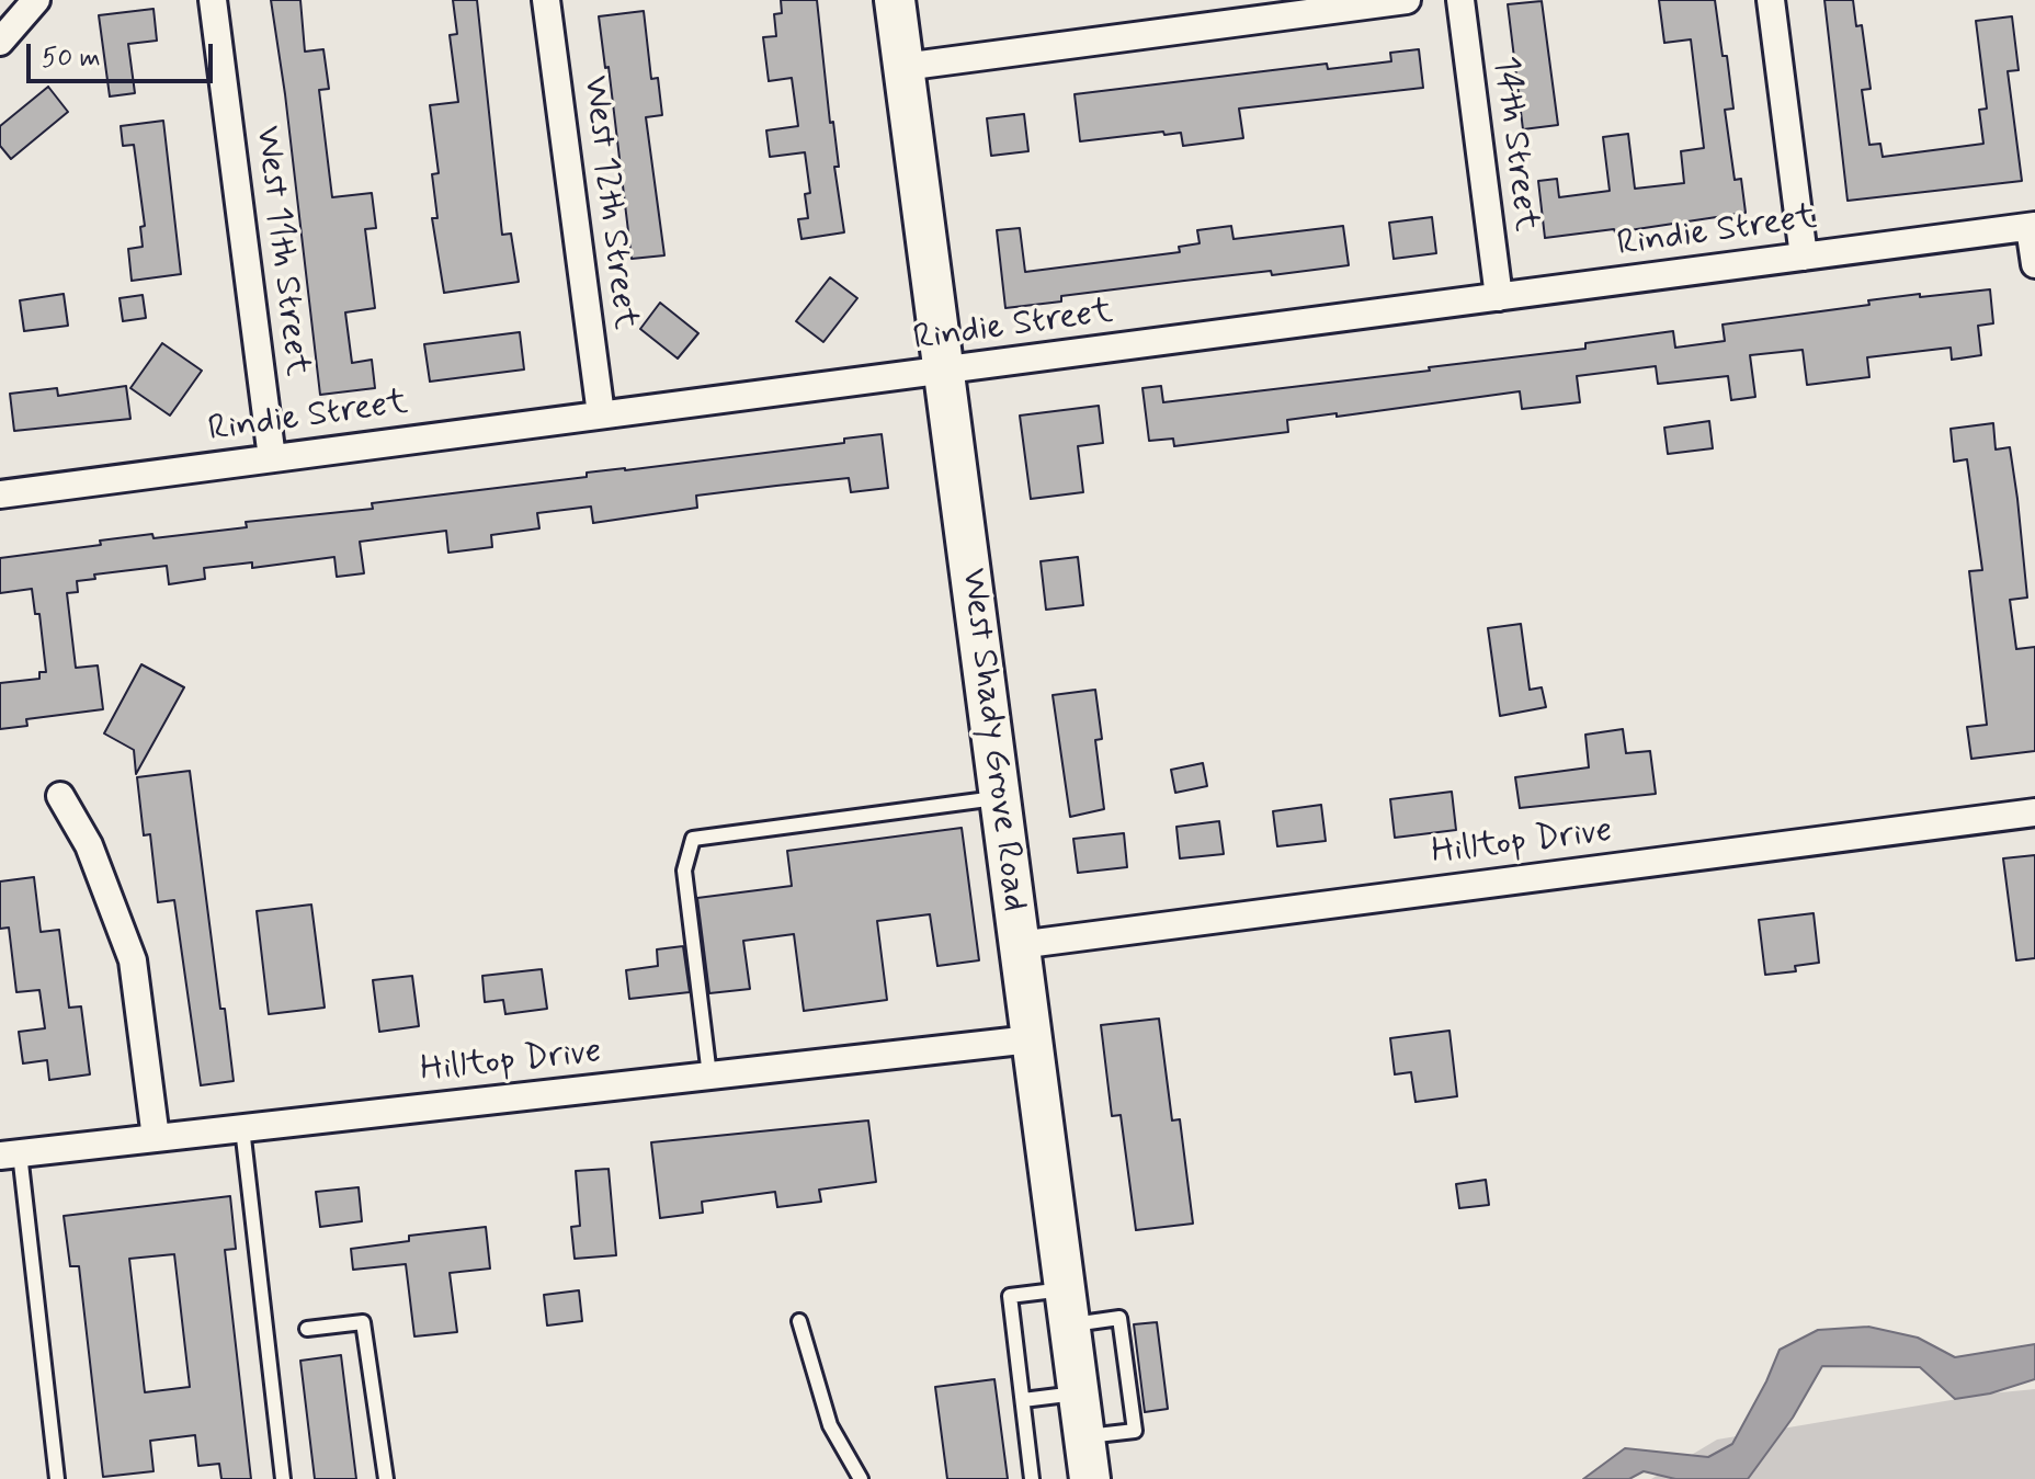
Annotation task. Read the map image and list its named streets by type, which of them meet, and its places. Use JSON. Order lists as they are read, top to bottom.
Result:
{
  "streets": {
    "main road": ["West Shady Grove Road"],
    "street": [
      "14th Street",
      "West 12th Street",
      "Rindie Street",
      "West 11th Street",
      "Hilltop Drive"
    ]
  },
  "crossings": [
    ["14th Street", "Rindie Street"],
    ["West 12th Street", "Rindie Street"],
    ["Rindie Street", "West 11th Street"],
    ["Rindie Street", "West Shady Grove Road"],
    ["West Shady Grove Road", "Hilltop Drive"]
  ],
  "scale_bar": "50 m"
}
